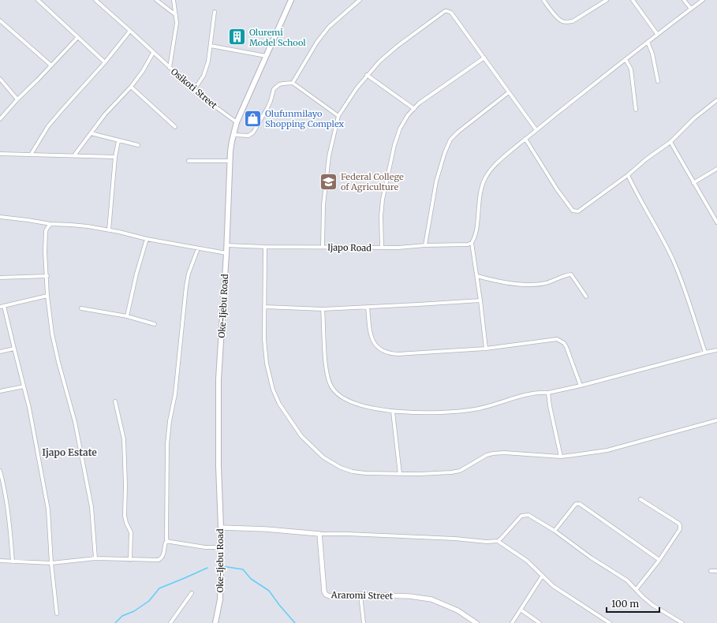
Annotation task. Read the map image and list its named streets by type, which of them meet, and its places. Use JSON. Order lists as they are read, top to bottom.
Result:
{
  "streets": {
    "main road": ["Oke-Ijebu Road"],
    "street": ["Osikoti Street", "Ijapo Road", "Araromi Street"]
  },
  "crossings": [
    ["Osikoti Street", "Oke-Ijebu Road"],
    ["Ijapo Road", "Oke-Ijebu Road"]
  ],
  "districts": ["Ijapo Estate"],
  "places": {
    "building": ["Oluremi Model School"],
    "shop": ["Olufunmilayo Shopping Complex"],
    "school or university": ["Federal College of Agriculture"]
  },
  "scale_bar": "100 m"
}
